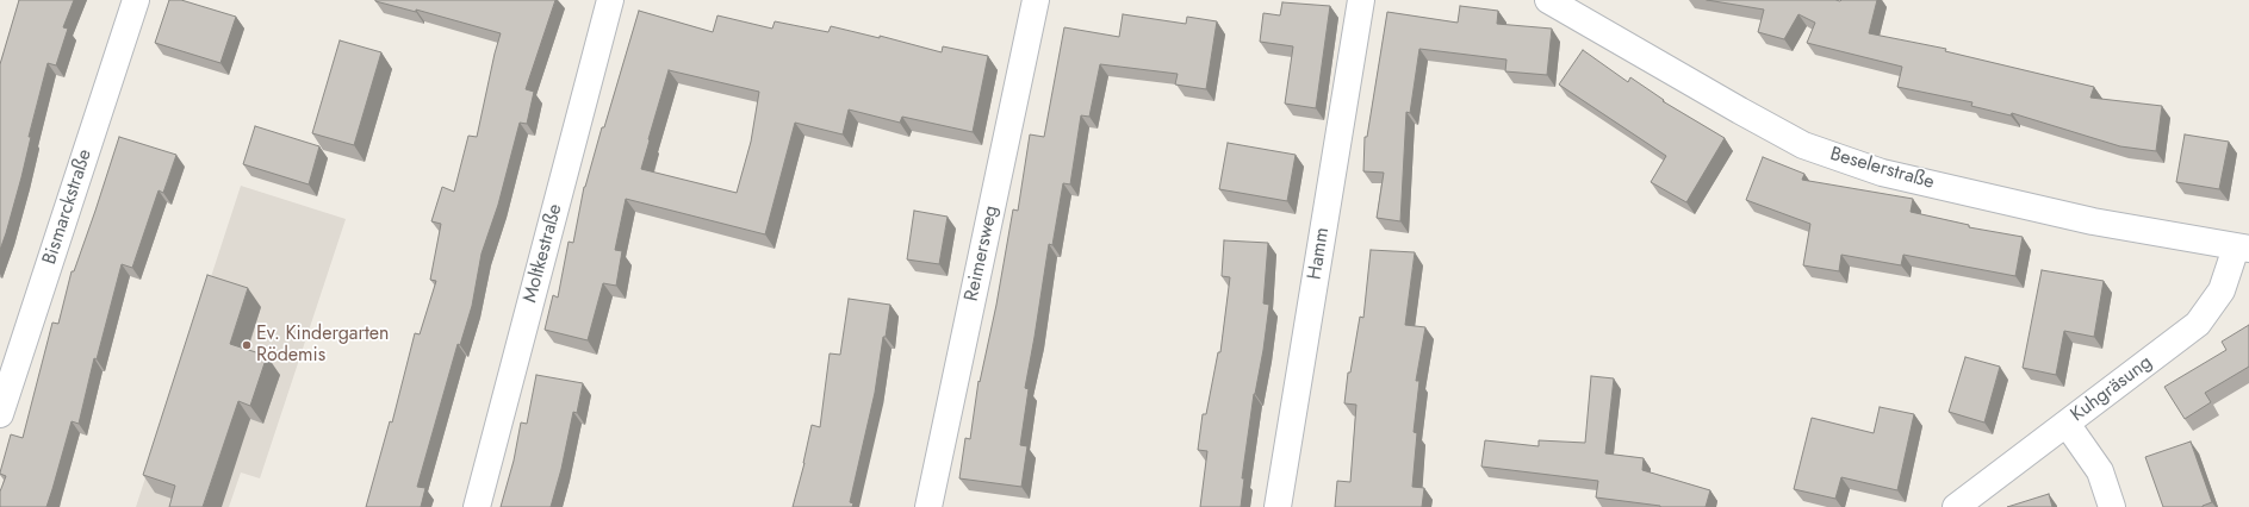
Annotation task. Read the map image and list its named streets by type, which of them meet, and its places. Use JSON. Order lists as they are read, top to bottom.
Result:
{
  "streets": {
    "street": [
      "Beselerstraße",
      "Bismarckstraße",
      "Moltkestraße",
      "Reimersweg",
      "Hamm",
      "Kuhgräsung"
    ]
  },
  "crossings": [
    ["Beselerstraße", "Kuhgräsung"]
  ],
  "places": ["Ev. Kindergarten Rödemis"]
}
